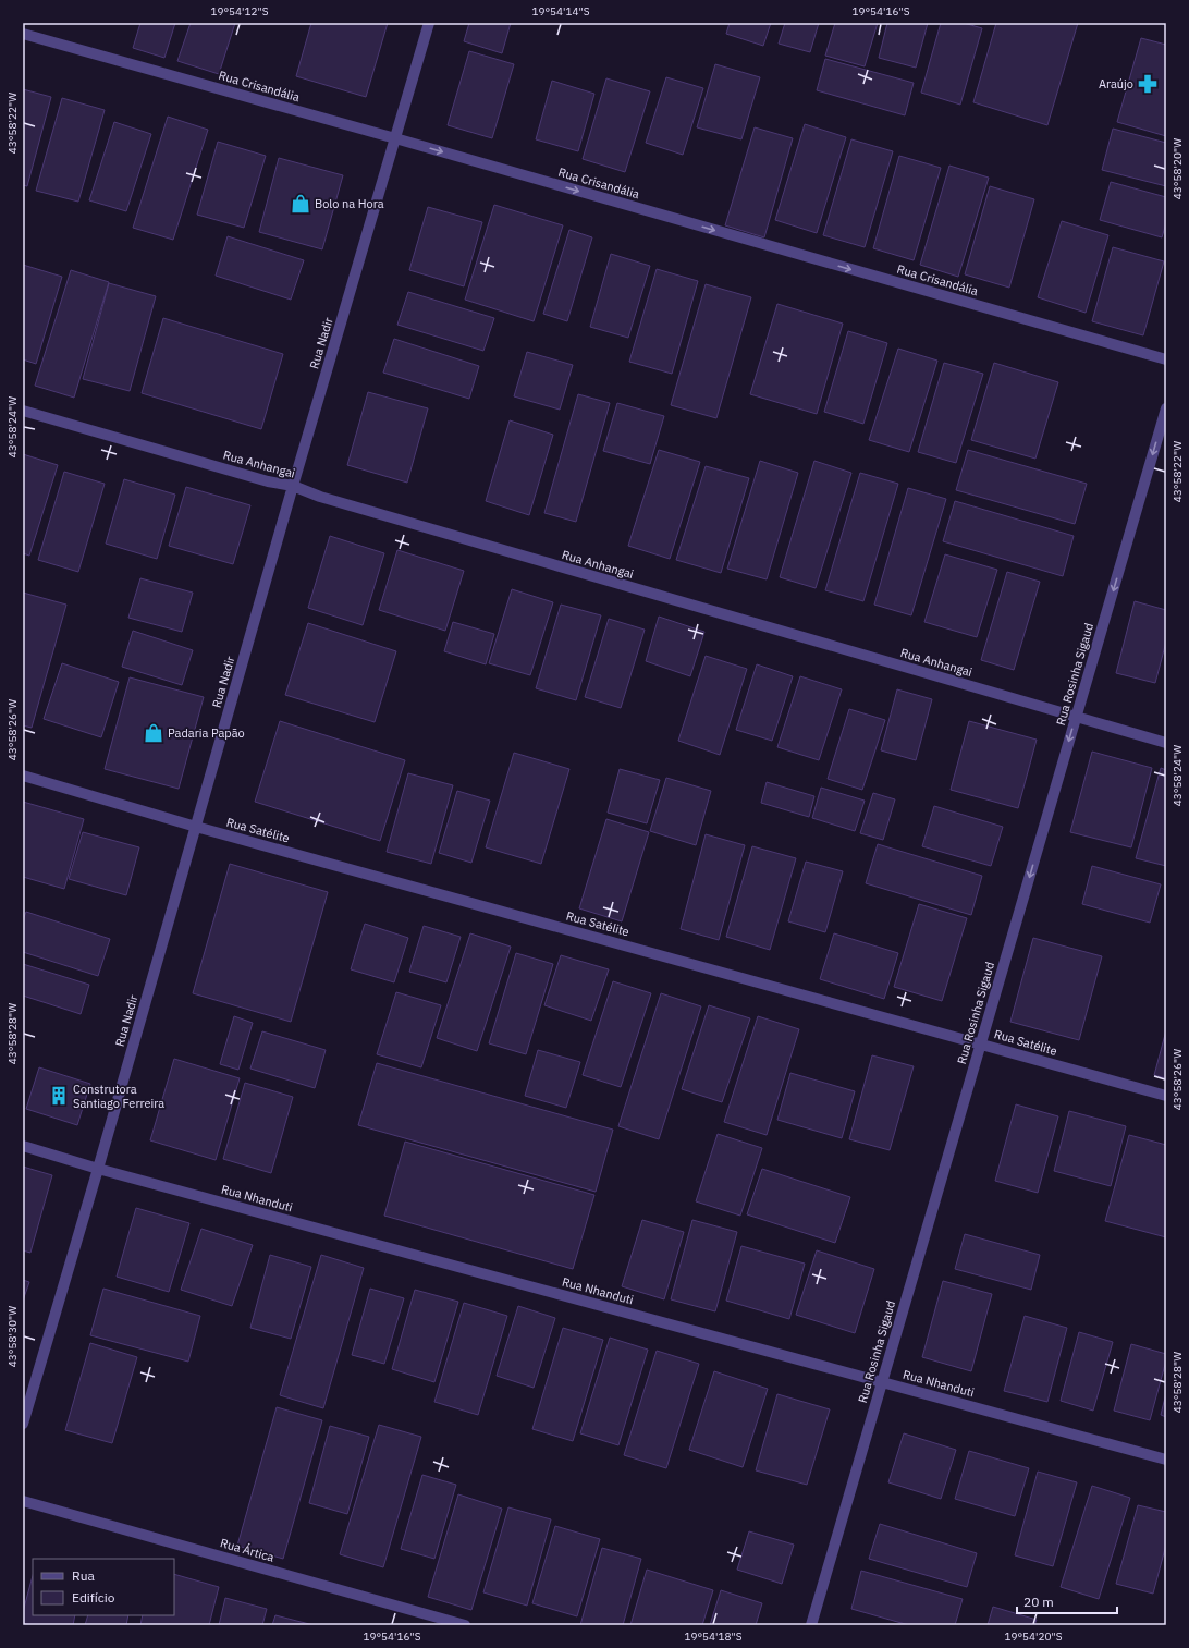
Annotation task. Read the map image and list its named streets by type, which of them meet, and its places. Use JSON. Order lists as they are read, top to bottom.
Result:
{
  "streets": {
    "street": [
      "Rua Crisandália",
      "Rua Nadir",
      "Rua Anhangai",
      "Rua Rosinha Sigaud",
      "Rua Satélite",
      "Rua Nhanduti",
      "Rua Ártica"
    ]
  },
  "crossings": [
    ["Rua Crisandália", "Rua Nadir"],
    ["Rua Nadir", "Rua Anhangai"],
    ["Rua Nadir", "Rua Satélite"],
    ["Rua Nadir", "Rua Nhanduti"],
    ["Rua Anhangai", "Rua Rosinha Sigaud"],
    ["Rua Rosinha Sigaud", "Rua Satélite"],
    ["Rua Rosinha Sigaud", "Rua Nhanduti"]
  ],
  "one_way": ["Rua Crisandália", "Rua Rosinha Sigaud"],
  "places": {
    "pharmacy": ["Araújo"],
    "shop": ["Bolo na Hora", "Padaria Papão"],
    "building": ["Construtora Santiago Ferreira"]
  },
  "legend": ["Rua", "Edifício"],
  "scale_bar": "20 m",
  "coordinates": [
    "19°54'12\"S",
    "19°54'14\"S",
    "19°54'16\"S",
    "43°58'22\"W",
    "43°58'20\"W",
    "43°58'24\"W",
    "43°58'26\"W",
    "43°58'28\"W",
    "43°58'30\"W",
    "19°54'18\"S",
    "19°54'20\"S"
  ]
}
